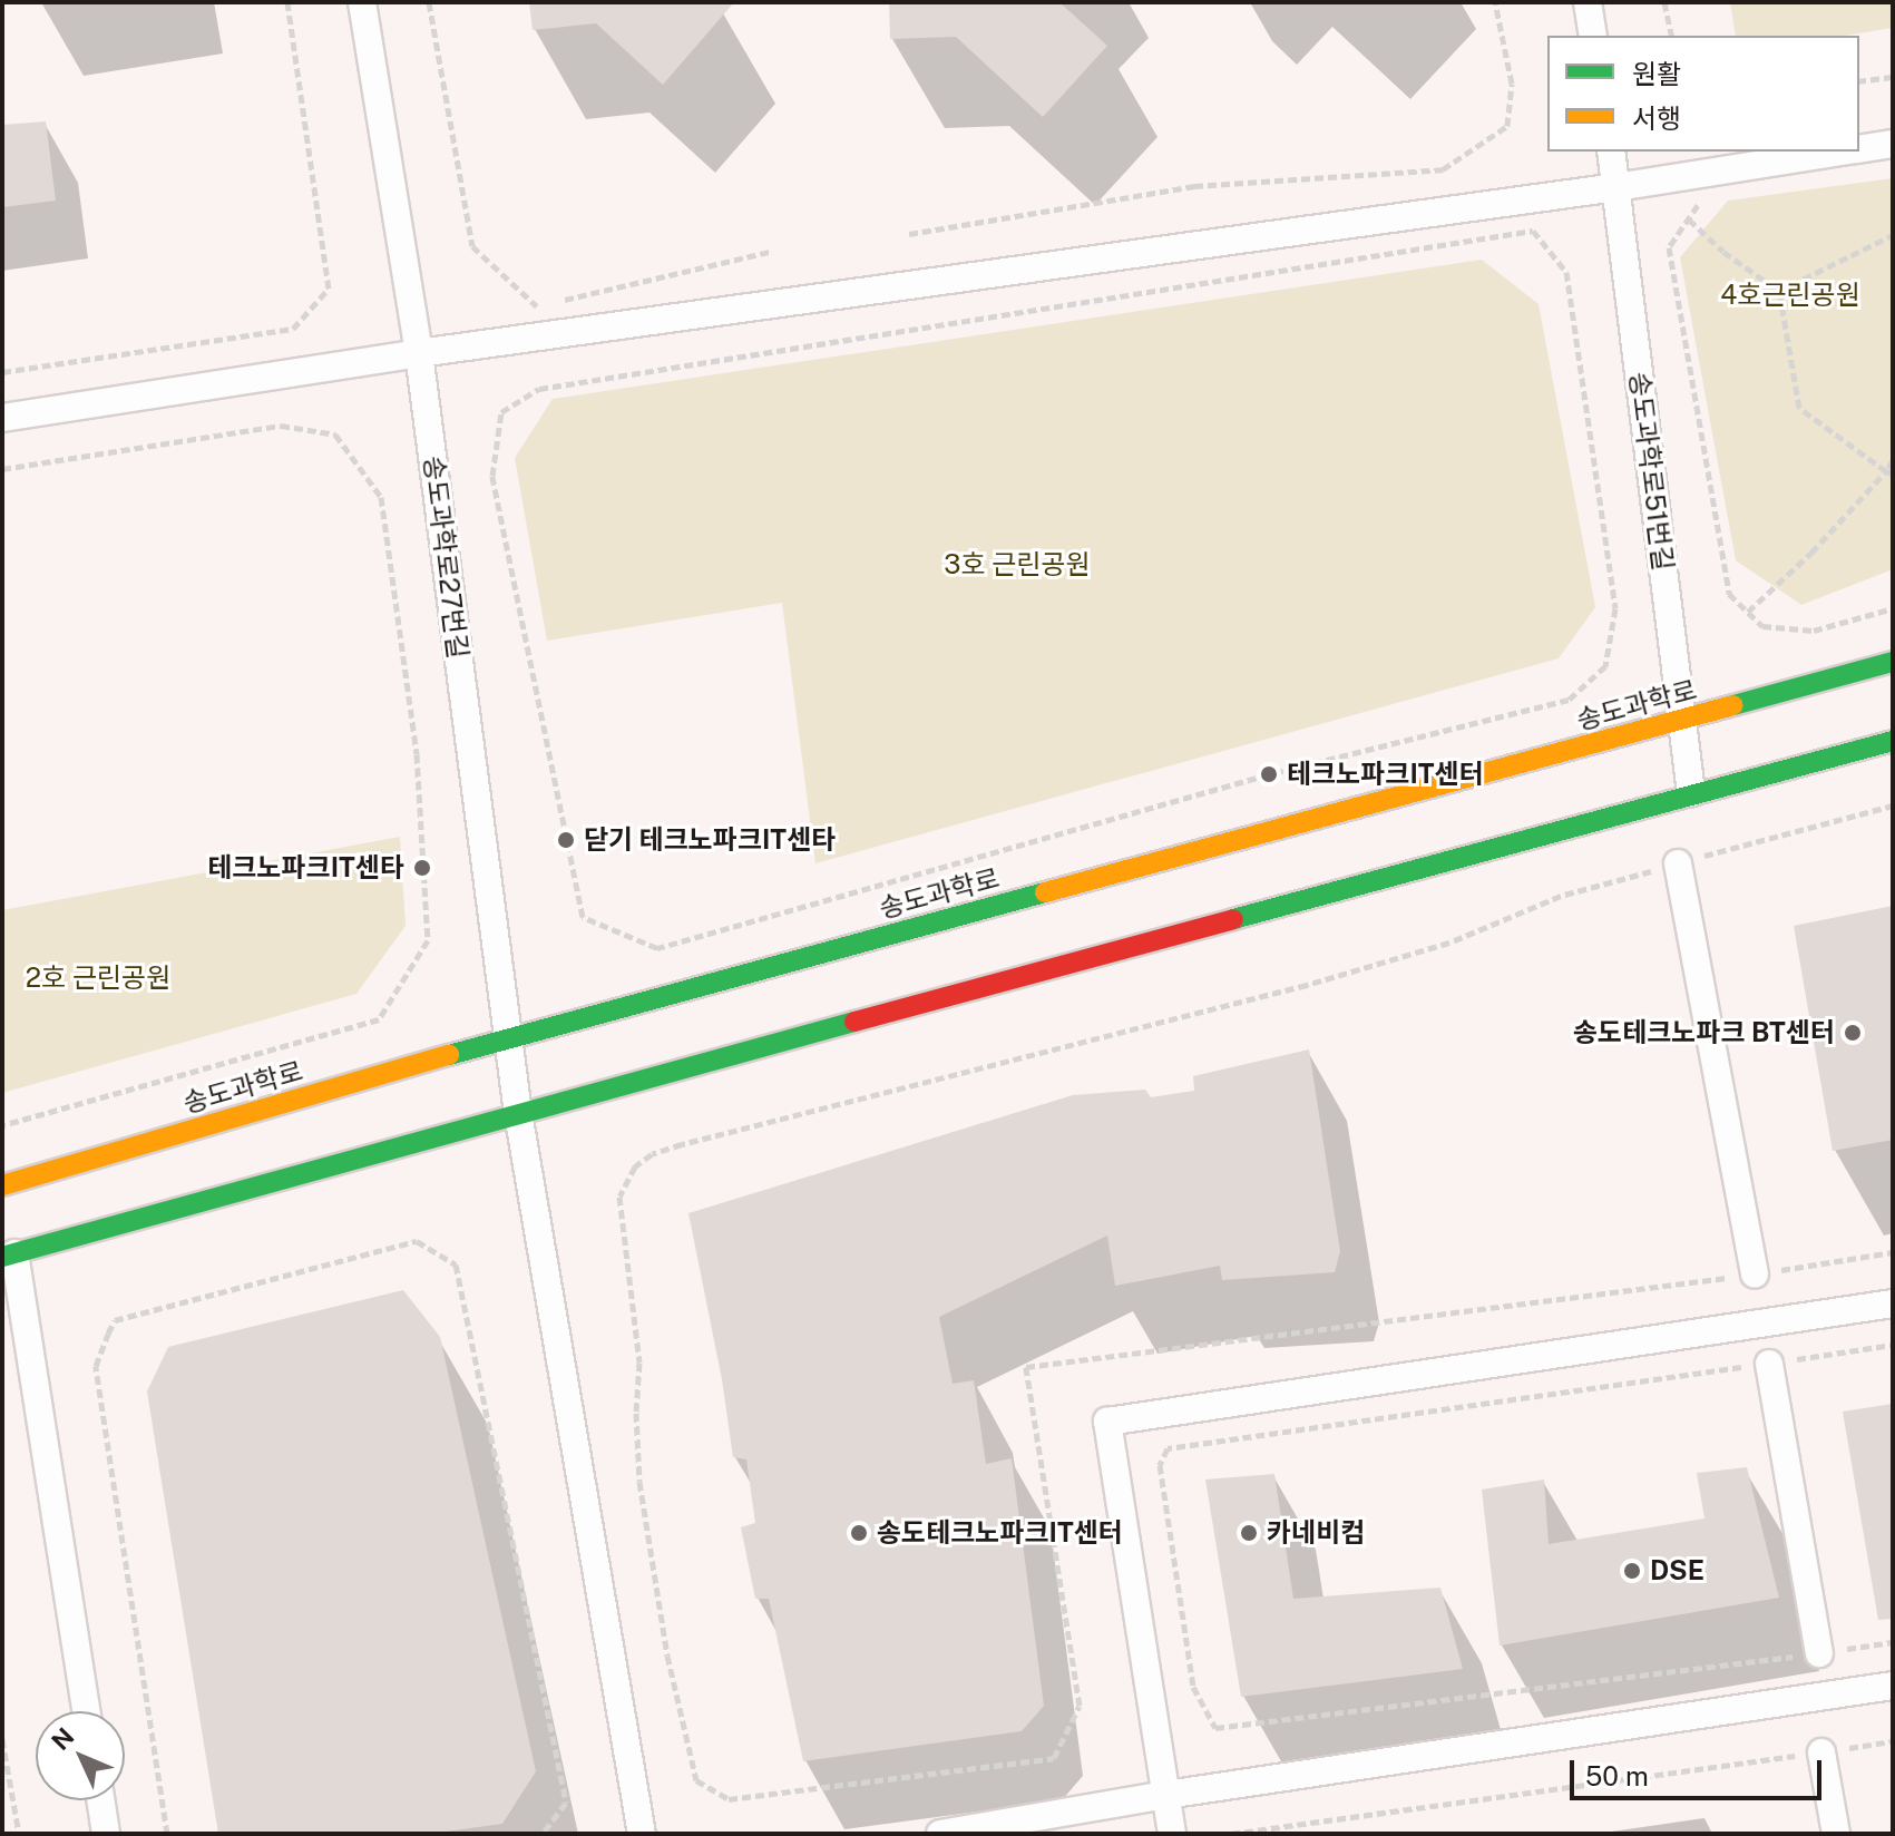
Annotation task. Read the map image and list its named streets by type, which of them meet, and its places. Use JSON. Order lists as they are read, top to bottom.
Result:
{
  "streets": {
    "main road": ["송도과학로"],
    "street": ["송도과학로51번길", "송도과학로27번길"]
  },
  "crossings": [
    ["송도과학로51번길", "송도과학로"],
    ["송도과학로27번길", "송도과학로"]
  ],
  "parks": ["4호근린공원", "3호 근린공원", "2호 근린공원"],
  "places": [
    "테크노파크IT센터",
    "닫기 테크노파크IT센타",
    "테크노파크IT센타",
    "송도테크노파크 BT센터",
    "송도테크노파크IT센터",
    "카네비컴",
    "DSE"
  ],
  "legend": ["원활", "서행"],
  "scale_bar": "50 m",
  "north": "top left"
}
